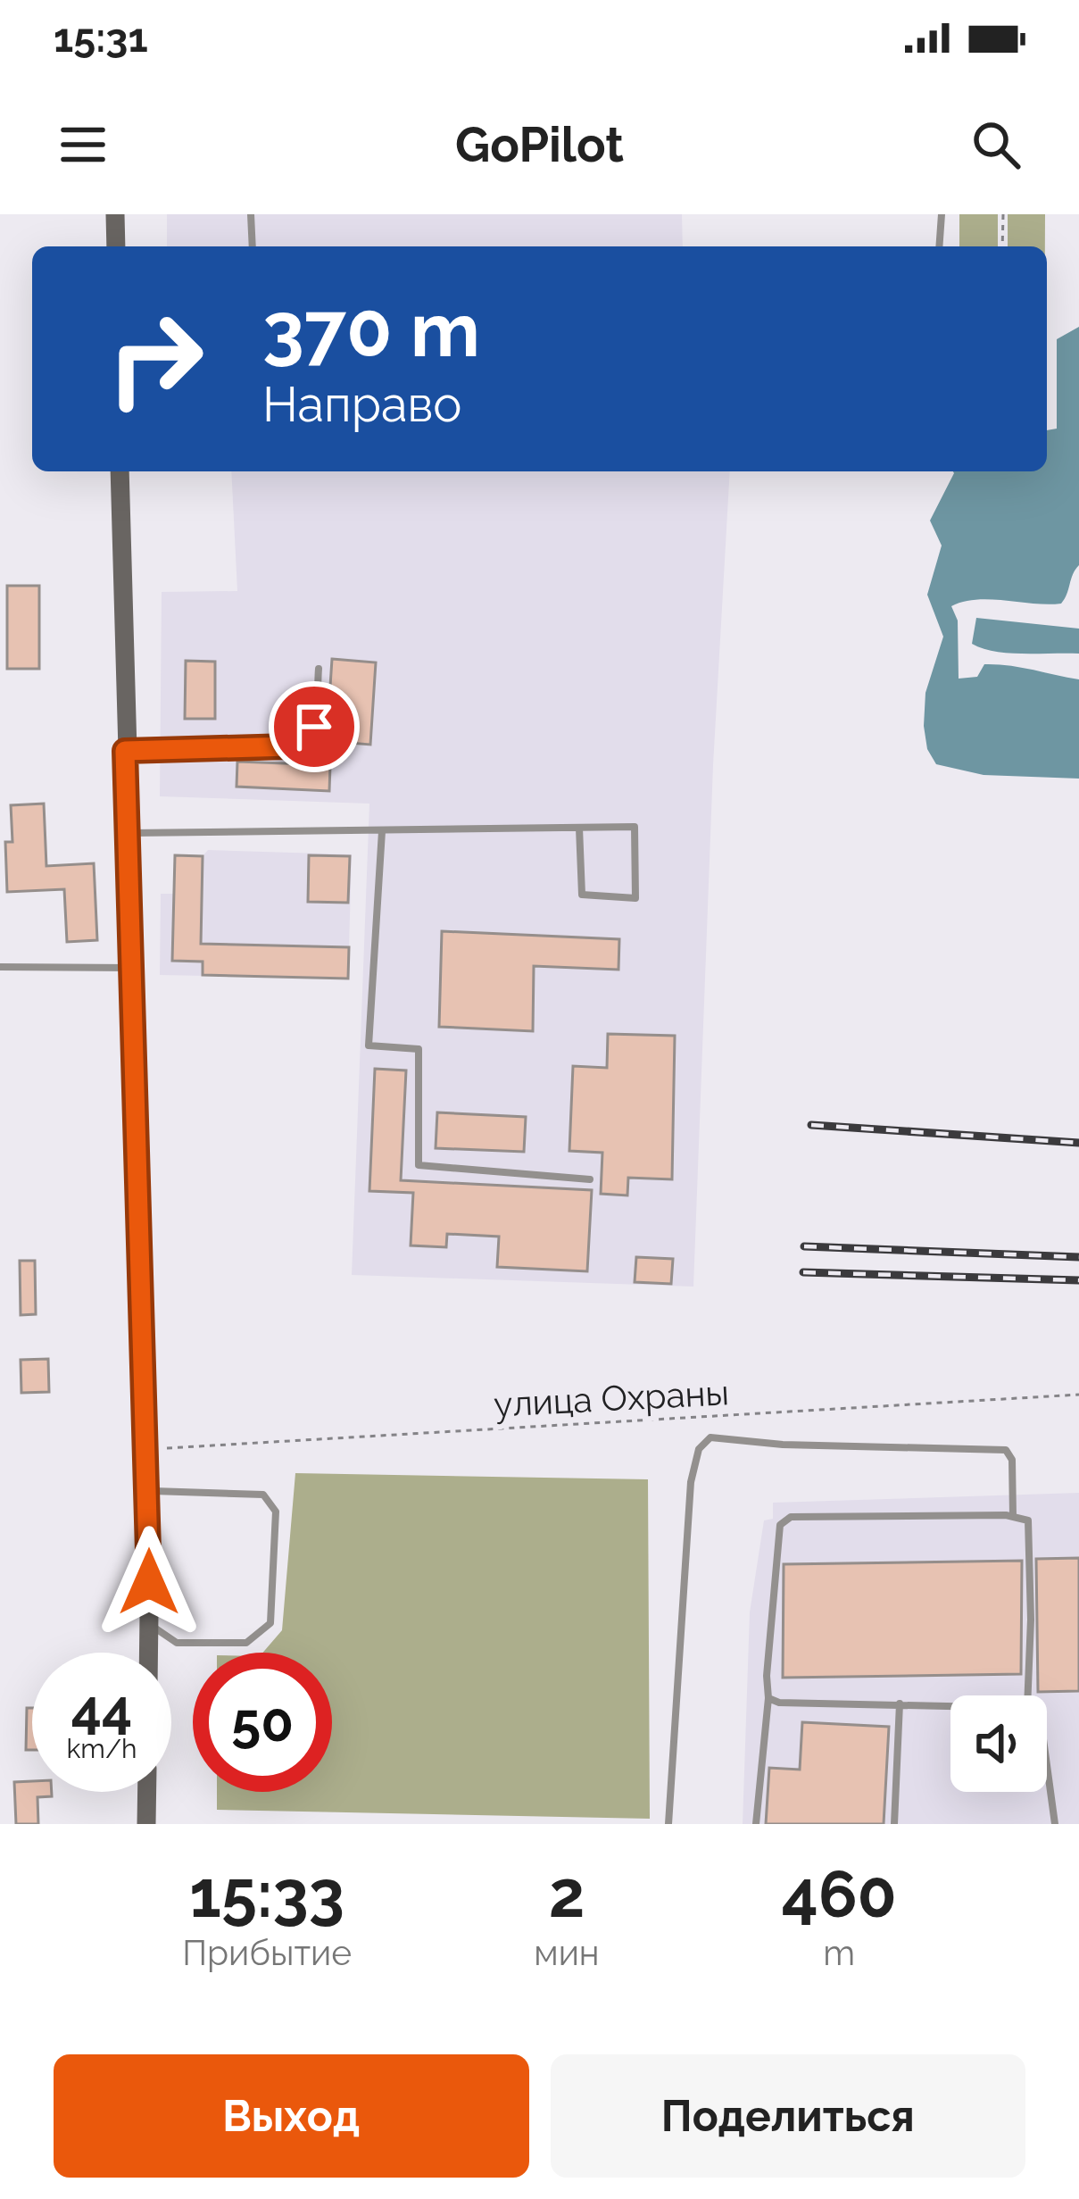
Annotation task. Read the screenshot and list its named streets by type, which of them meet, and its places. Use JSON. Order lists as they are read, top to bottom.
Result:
{
  "streets": {
    "path": ["улица Охраны"]
  },
  "page": {
    "status": "15:31",
    "header": "GoPilot",
    "turn": ["370 m", "Направо"],
    "speed": "44 km/h",
    "limit": "50",
    "eta": [
      "15:33",
      "Прибытие",
      "2",
      "мин",
      "460",
      "m"
    ],
    "buttons": ["Выход", "Поделиться"]
  }
}
